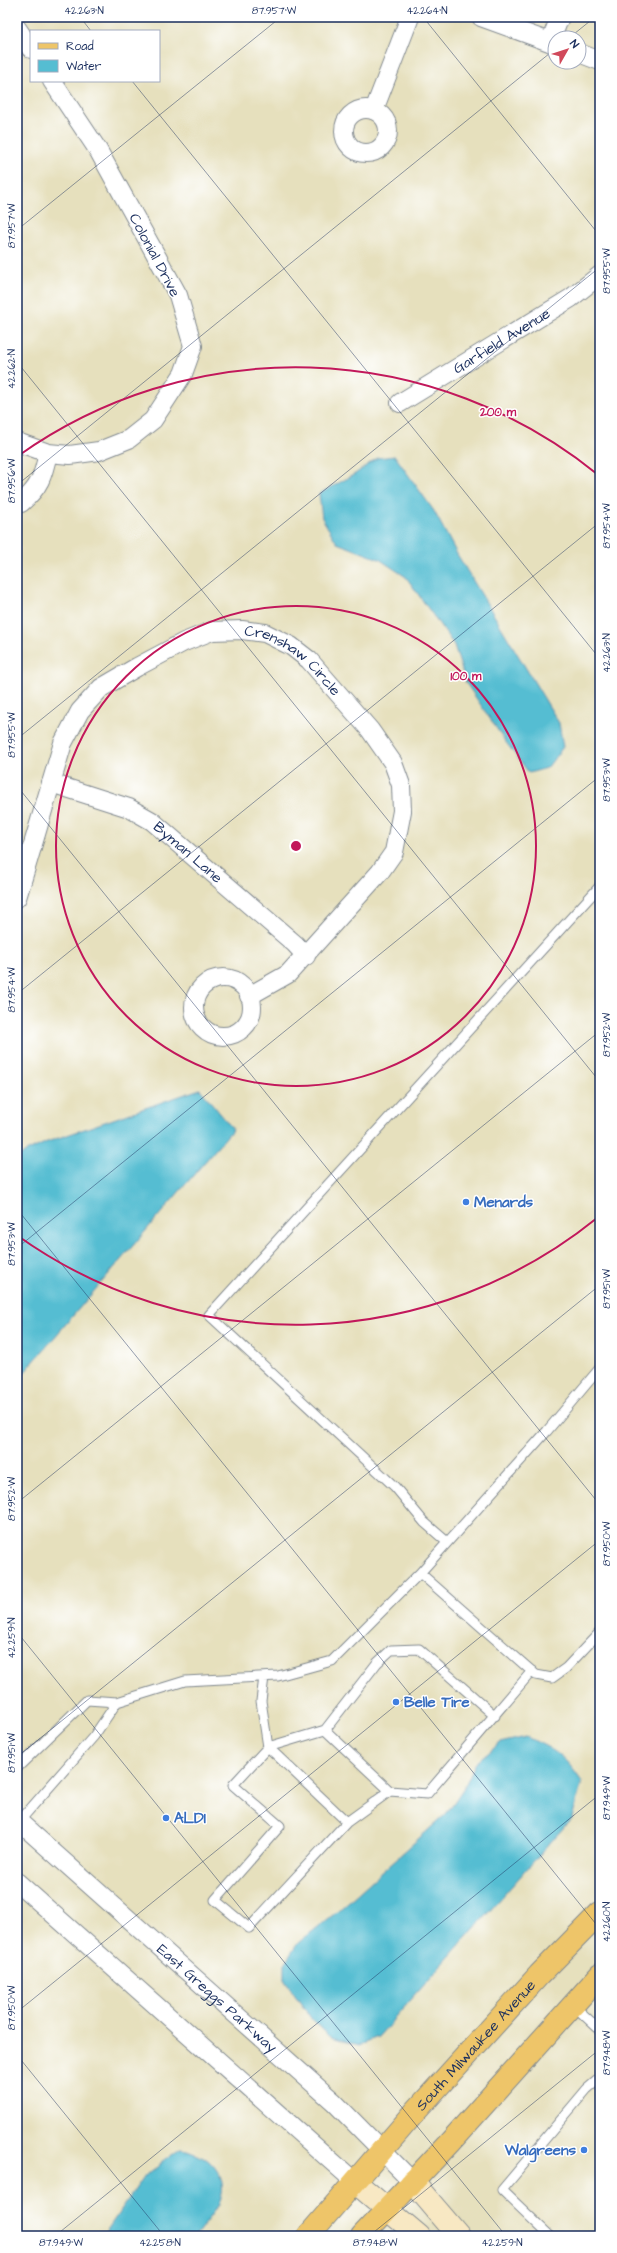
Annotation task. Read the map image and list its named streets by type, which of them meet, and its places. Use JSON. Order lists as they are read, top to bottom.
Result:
{
  "streets": {
    "main road": ["South Milwaukee Avenue"],
    "street": [
      "Colonial Drive",
      "Garfield Avenue",
      "Crenshaw Circle",
      "Byman Lane",
      "East Greggs Parkway"
    ]
  },
  "crossings": [
    ["Crenshaw Circle", "Byman Lane"],
    ["East Greggs Parkway", "South Milwaukee Avenue"]
  ],
  "places": [
    "Menards",
    "Belle Tire",
    "ALDI",
    "Walgreens"
  ],
  "legend": ["Road", "Water"],
  "north": "top right",
  "coordinates": [
    "42.263°N",
    "87.957°W",
    "42.264°N",
    "87.955°W",
    "42.262°N",
    "87.956°W",
    "87.954°W",
    "87.953°W",
    "87.952°W",
    "87.951°W",
    "87.950°W",
    "42.259°N",
    "87.949°W",
    "42.260°N",
    "87.948°W",
    "42.258°N"
  ],
  "rings": ["200 m", "100 m"]
}
